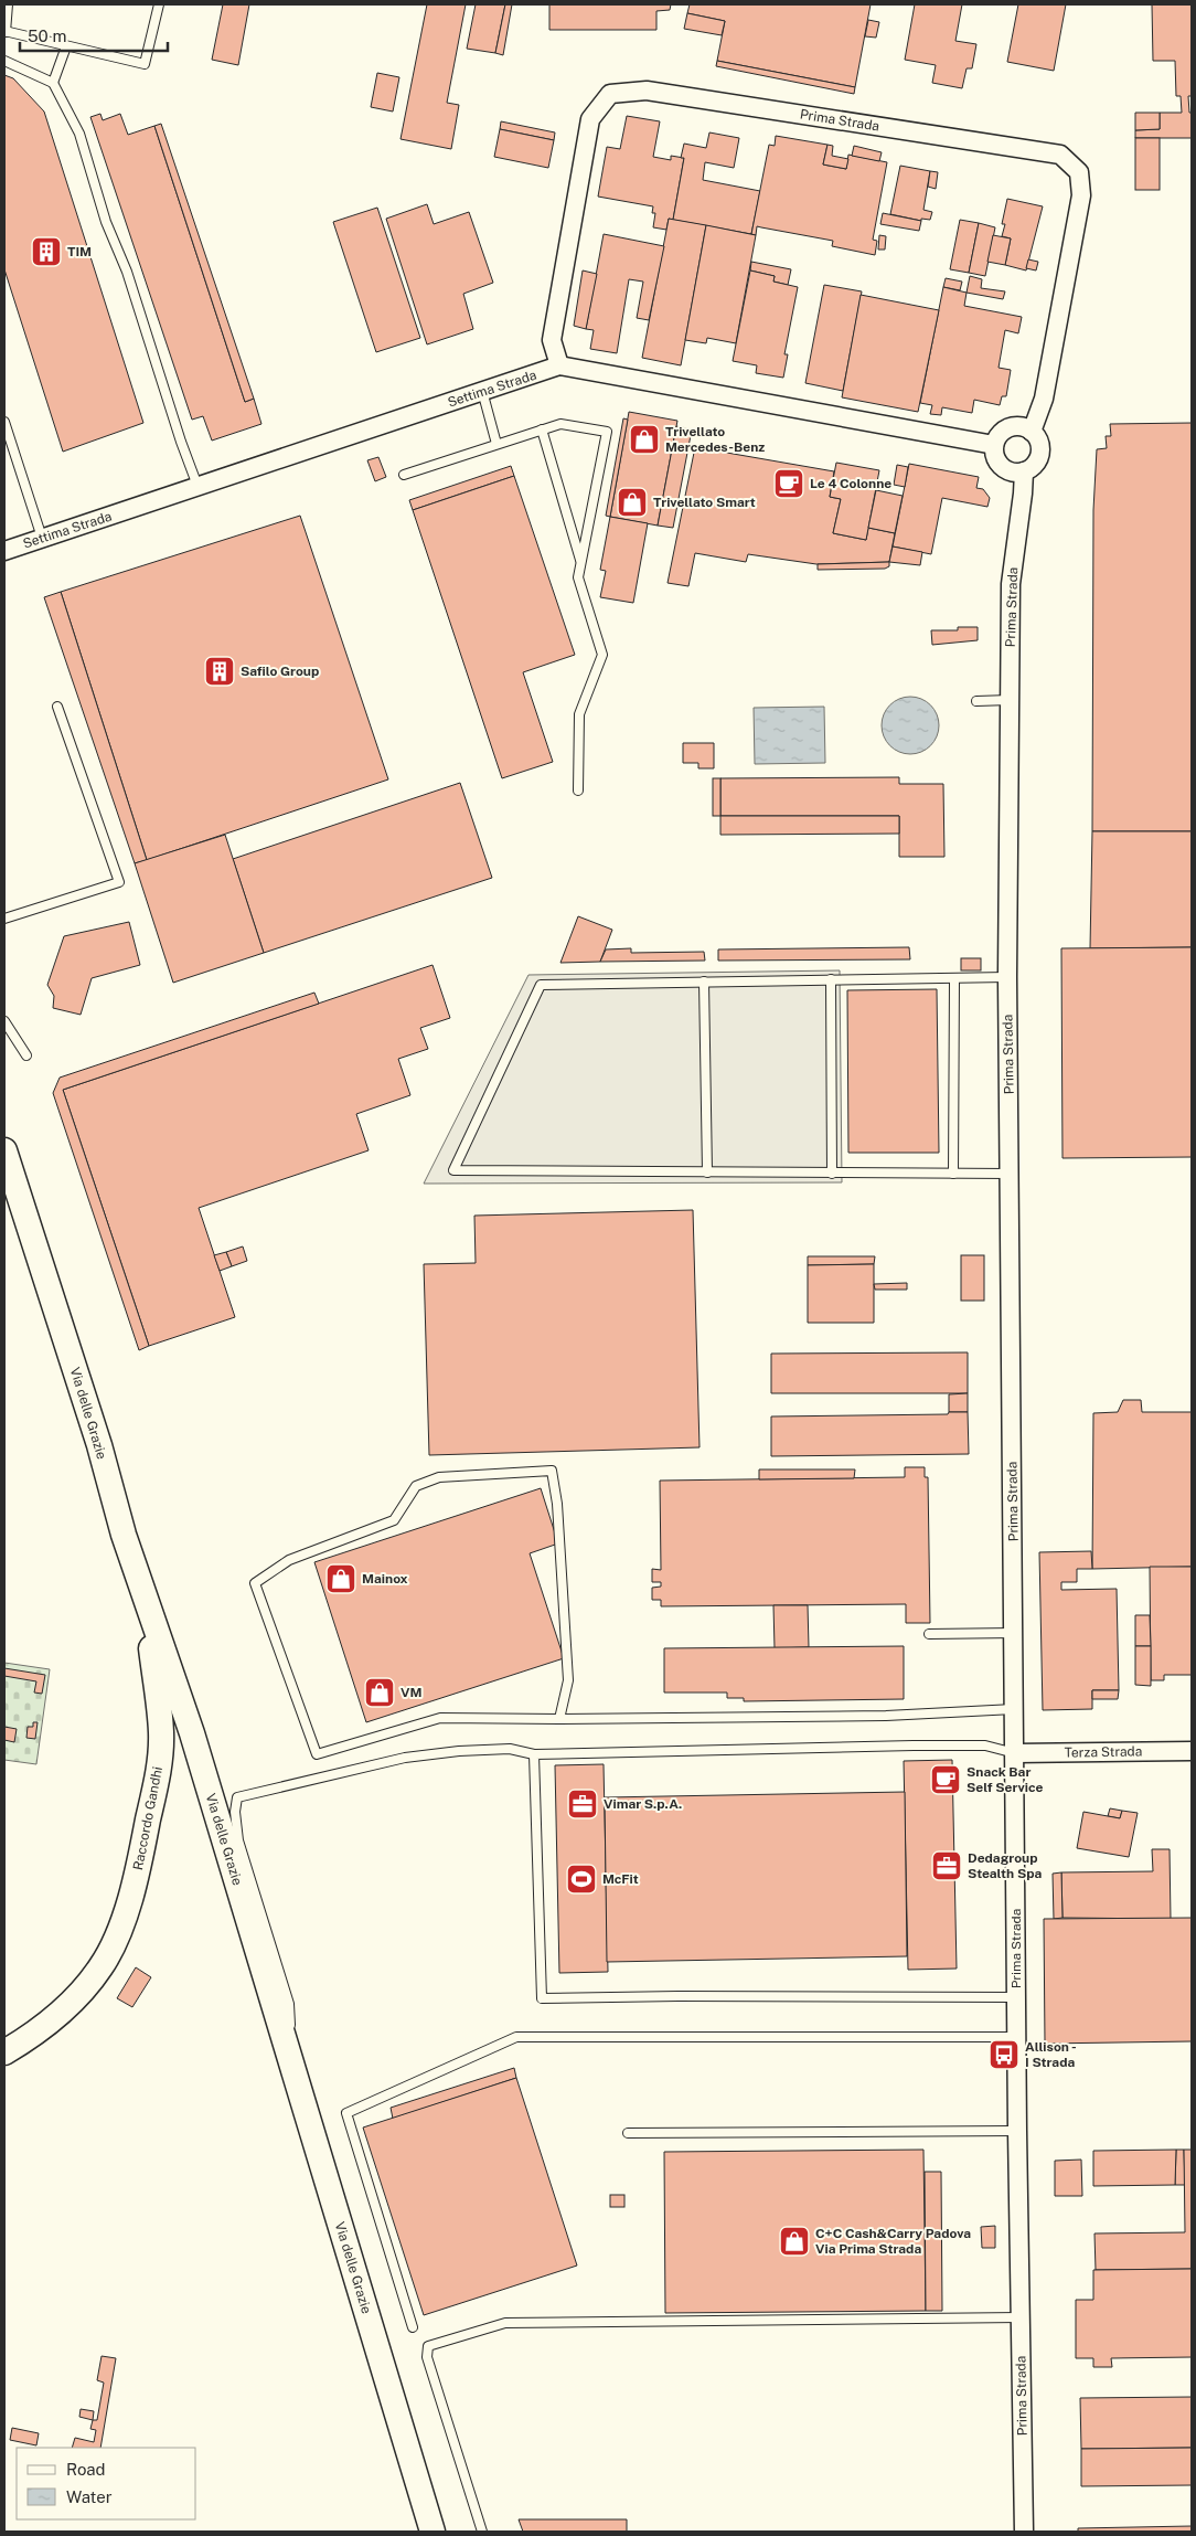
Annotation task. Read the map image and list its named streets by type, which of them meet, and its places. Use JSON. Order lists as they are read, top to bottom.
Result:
{
  "streets": {
    "street": [
      "Prima Strada",
      "Settima Strada",
      "Via delle Grazie",
      "Terza Strada",
      "Raccordo Gandhi"
    ]
  },
  "crossings": [
    ["Prima Strada", "Settima Strada"],
    ["Prima Strada", "Terza Strada"],
    ["Via delle Grazie", "Raccordo Gandhi"]
  ],
  "places": {
    "building": ["TIM", "Safilo Group"],
    "shop": [
      "Trivellato Mercedes-Benz",
      "Trivellato Smart",
      "Mainox",
      "VM",
      "C+C Cash&Carry Padova Via Prima Strada"
    ],
    "cafe": ["Le 4 Colonne", "Snack Bar Self Service"],
    "office": ["Vimar S.p.A.", "Dedagroup Stealth Spa"],
    "sports": ["McFit"],
    "bus stop": ["Allison - I Strada"]
  },
  "legend": ["Road", "Water"],
  "scale_bar": "50 m"
}
